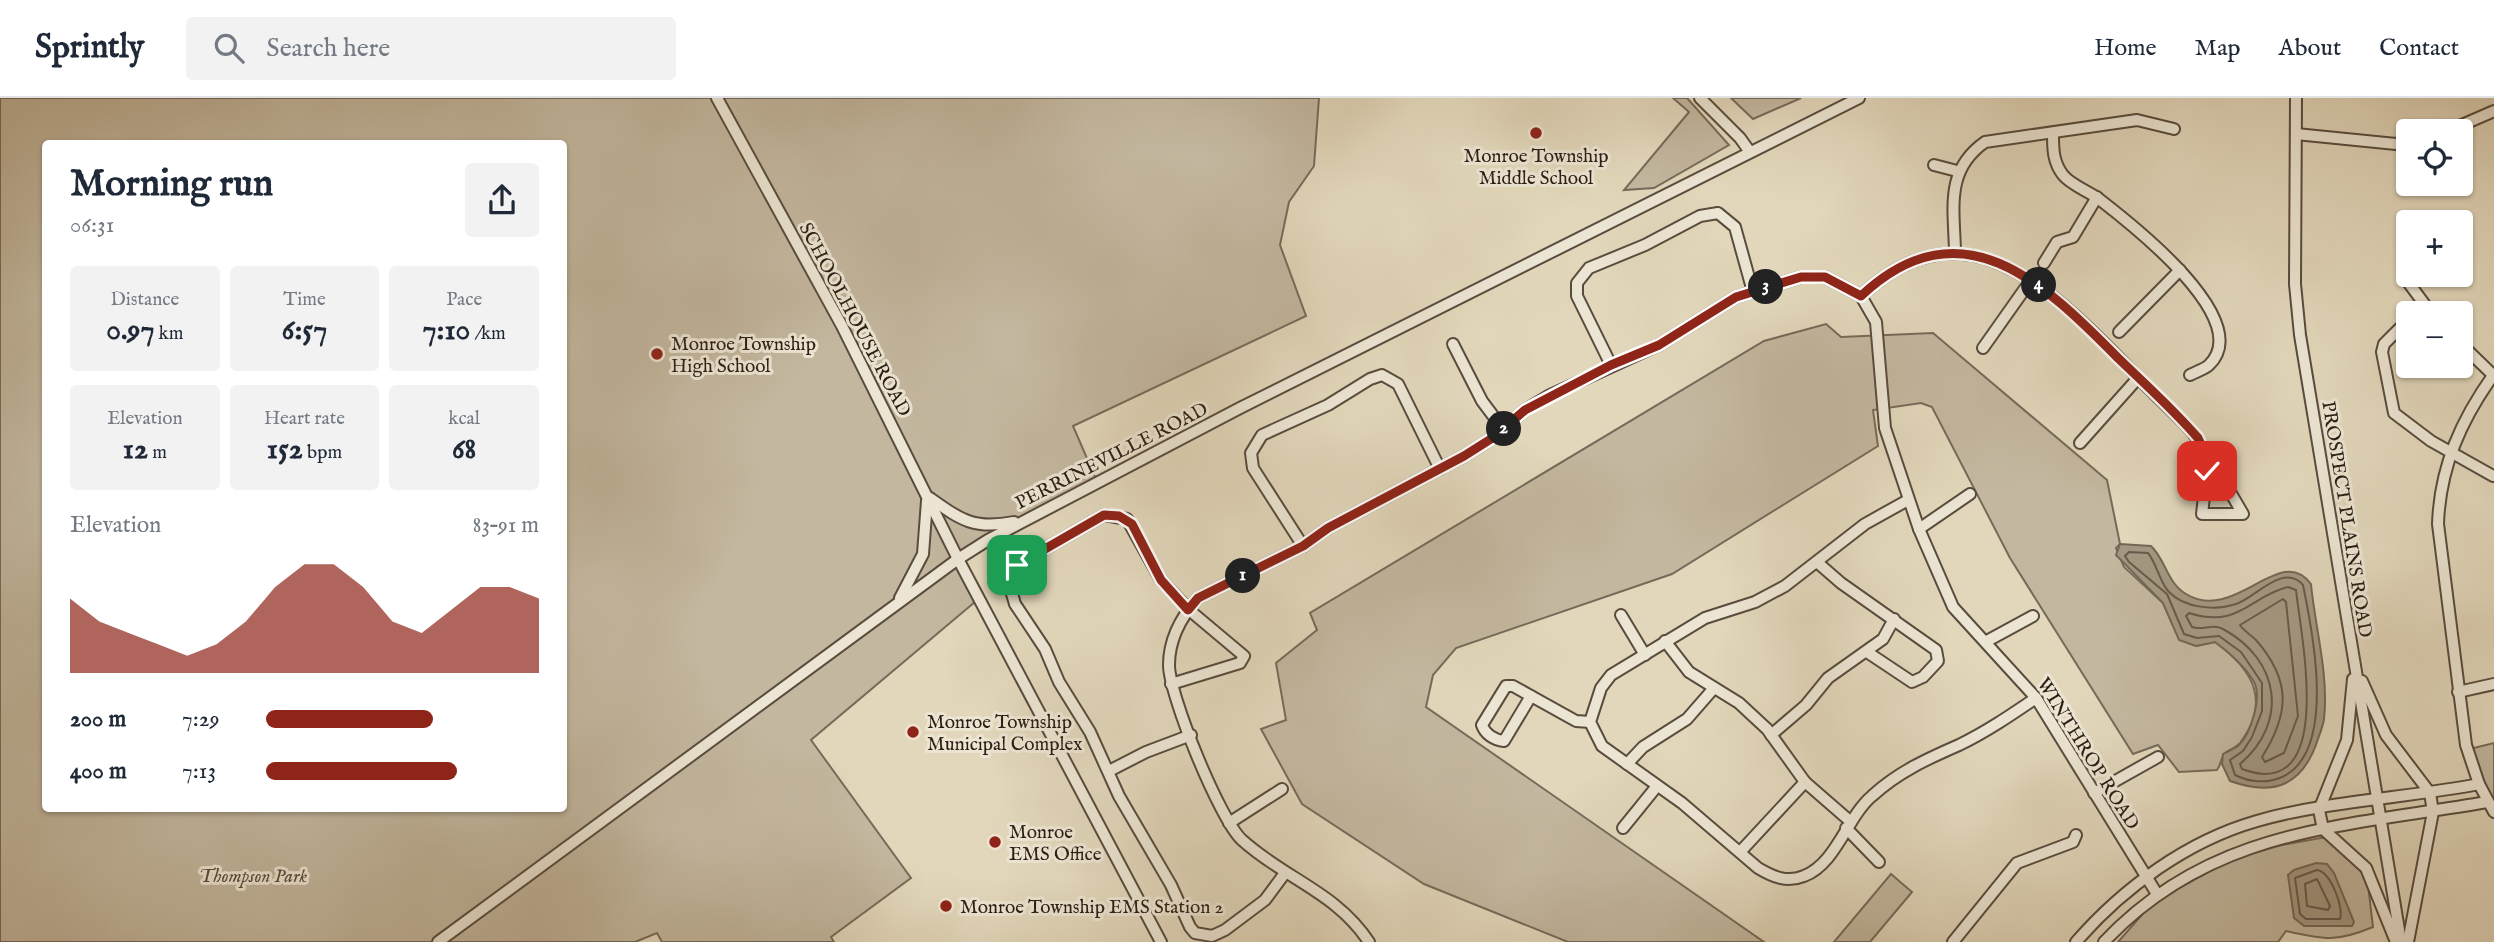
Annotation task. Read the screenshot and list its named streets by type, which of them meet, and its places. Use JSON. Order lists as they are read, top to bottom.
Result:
{
  "streets": {
    "street": [
      "SCHOOLHOUSE ROAD",
      "PERRINEVILLE ROAD",
      "PROSPECT PLAINS ROAD",
      "WINTHROP ROAD"
    ]
  },
  "crossings": [
    ["SCHOOLHOUSE ROAD", "PERRINEVILLE ROAD"]
  ],
  "parks": ["Thompson Park"],
  "places": [
    "Monroe Township Middle School",
    "Monroe Township High School",
    "Monroe Township Municipal Complex",
    "Monroe EMS Office",
    "Monroe Township EMS Station 2"
  ],
  "page": {
    "header": "Sprintly",
    "search": "Search here",
    "nav": [
      "Home",
      "Map",
      "About",
      "Contact"
    ],
    "map_buttons": ["+", "−"],
    "heading": ["Morning run", "06:31"],
    "stats": [
      ["Distance", "0.97 km"],
      ["Time", "6:57"],
      ["Pace", "7:10 /km"],
      ["Elevation", "12 m"],
      ["Heart rate", "152 bpm"],
      ["kcal", "68"]
    ],
    "pins": [
      "4",
      "3",
      "2",
      "1"
    ],
    "chart": ["Elevation", "83–91 m"],
    "list": [
      {
        "name": "200 m",
        "note": "7:29"
      },
      {
        "name": "400 m",
        "note": "7:13"
      }
    ]
  }
}
